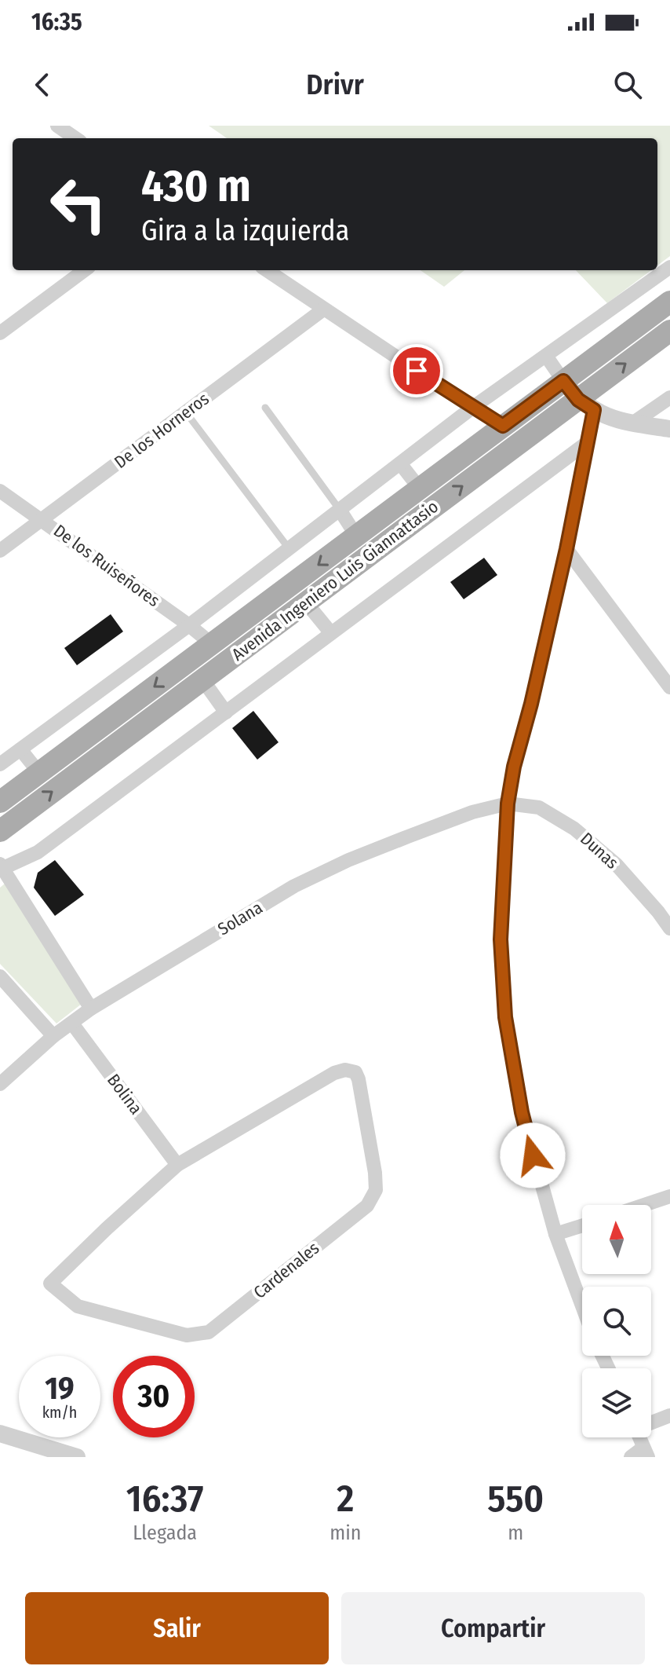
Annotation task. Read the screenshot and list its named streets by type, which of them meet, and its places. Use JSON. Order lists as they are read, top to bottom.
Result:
{
  "streets": {
    "main road": ["Avenida Ingeniero Luis Giannattasio"],
    "street": [
      "De los Horneros",
      "De los Ruiseñores",
      "Dunas",
      "Solana",
      "Bolina",
      "Cardenales"
    ]
  },
  "crossings": [
    ["De los Horneros", "De los Ruiseñores"],
    ["De los Ruiseñores", "Avenida Ingeniero Luis Giannattasio"],
    ["Dunas", "Solana"],
    ["Solana", "Bolina"],
    ["Bolina", "Cardenales"]
  ],
  "north": "top",
  "page": {
    "status": "16:35",
    "header": "Drivr",
    "turn": ["430 m", "Gira a la izquierda"],
    "speed": "19 km/h",
    "limit": "30",
    "eta": [
      "16:37",
      "Llegada",
      "2",
      "min",
      "550",
      "m"
    ],
    "buttons": ["Salir", "Compartir"]
  }
}
